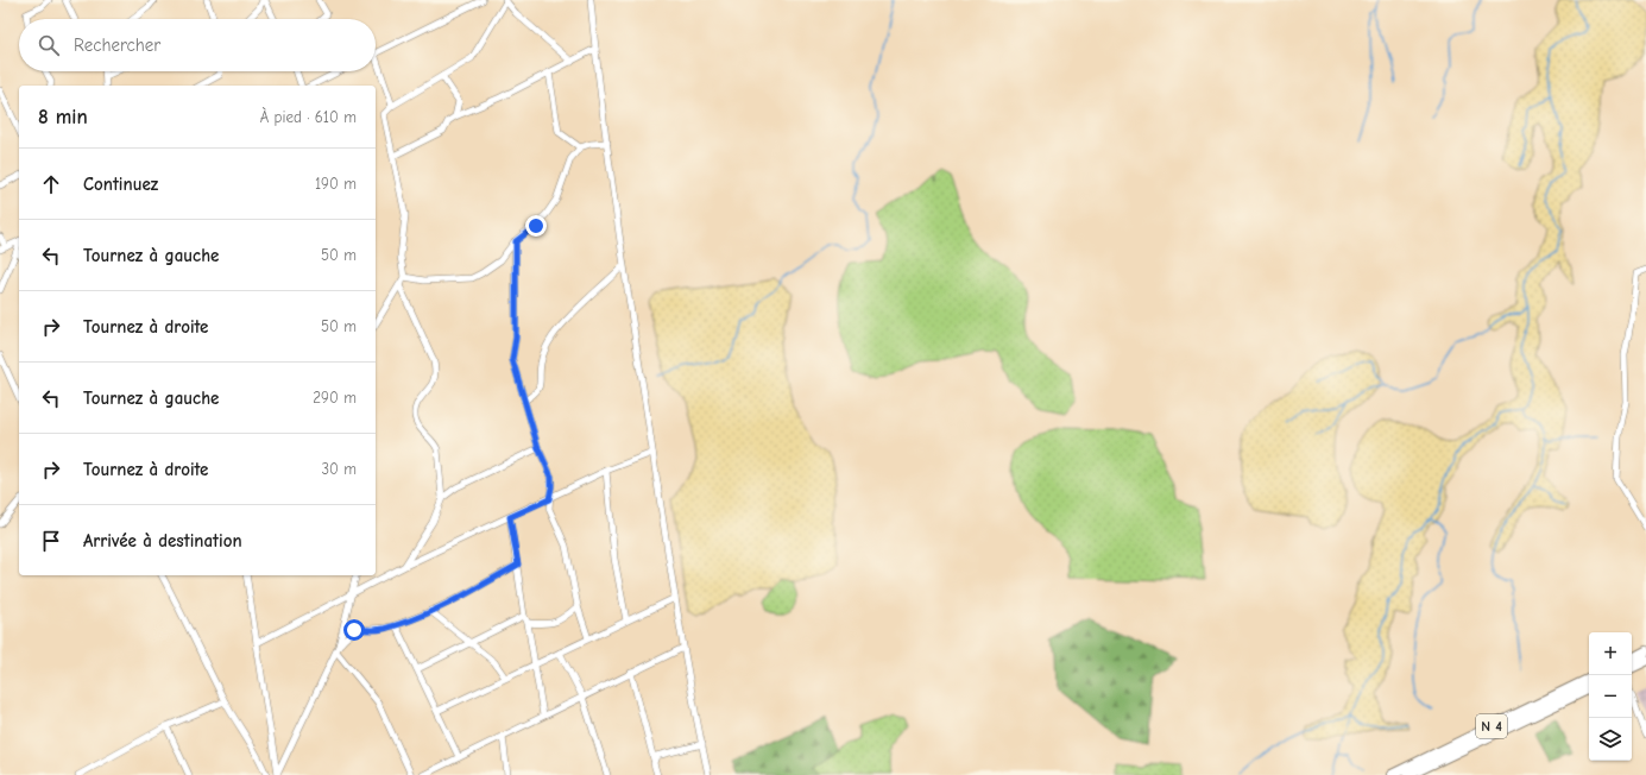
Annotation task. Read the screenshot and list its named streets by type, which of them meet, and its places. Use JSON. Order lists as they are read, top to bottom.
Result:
{
  "streets": {
    "highway": ["N 4"]
  },
  "page": {
    "search": "Rechercher",
    "heading": ["8 min", "À pied · 610 m"],
    "list": [
      ["Continuez", "190 m"],
      ["Tournez à gauche", "50 m"],
      ["Tournez à droite", "50 m"],
      ["Tournez à gauche", "290 m"],
      ["Tournez à droite", "30 m"],
      "Arrivée à destination"
    ],
    "map_buttons": ["+", "−"]
  }
}
